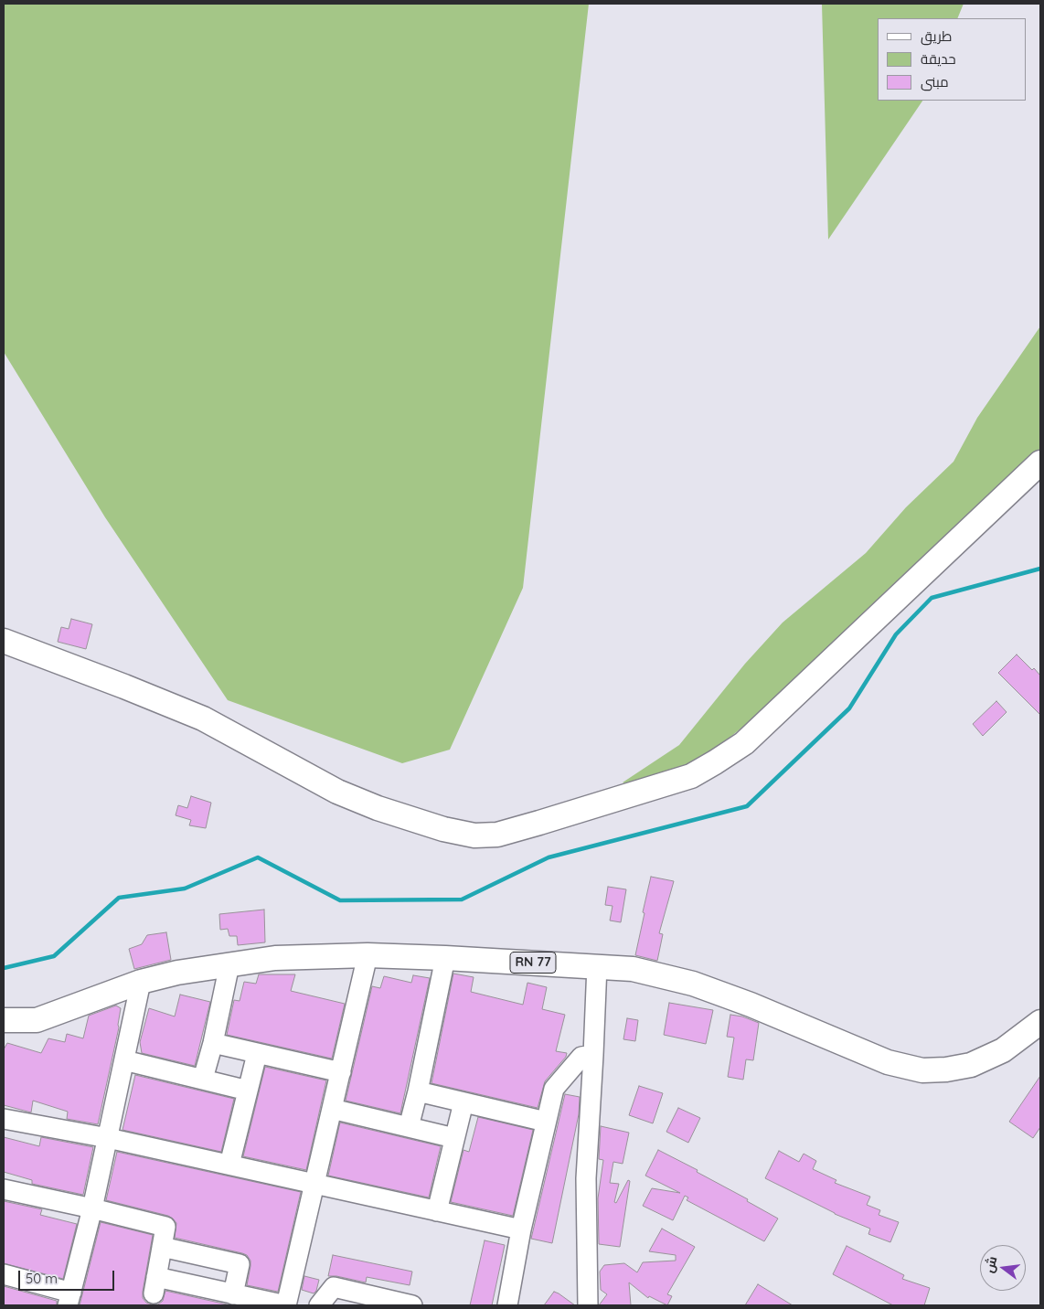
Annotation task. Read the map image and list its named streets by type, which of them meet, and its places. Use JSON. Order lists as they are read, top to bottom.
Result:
{
  "streets": {
    "main road": ["RN 77"]
  },
  "legend": ["طريق", "حديقة", "مبنى"],
  "scale_bar": "50 m",
  "north": "left"
}
